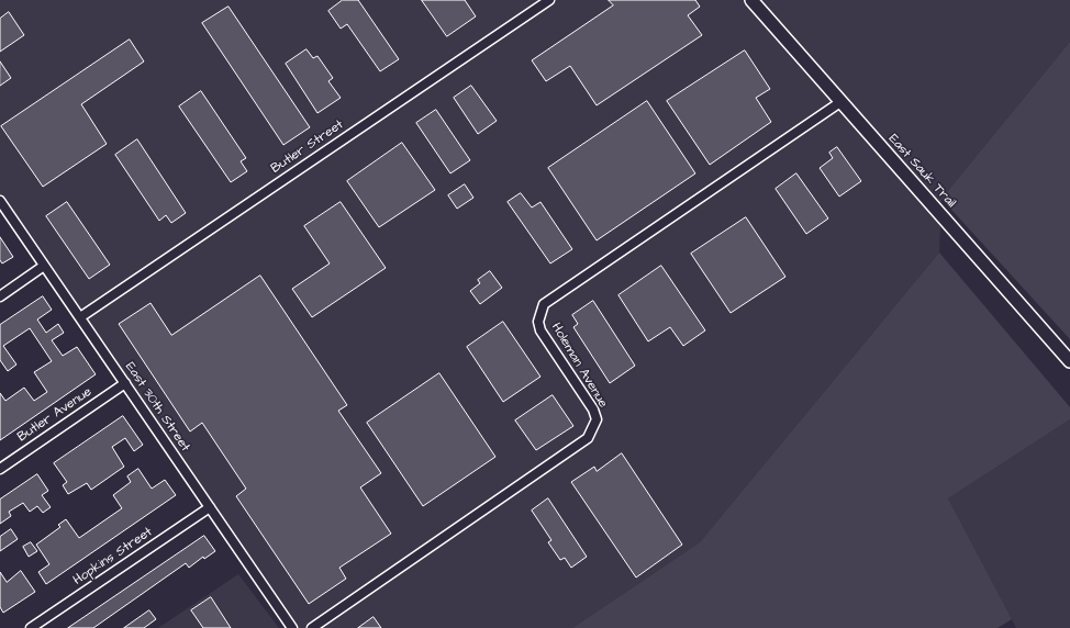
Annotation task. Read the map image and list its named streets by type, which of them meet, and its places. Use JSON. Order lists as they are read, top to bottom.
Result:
{
  "streets": {
    "main road": ["East Sauk Trail"],
    "street": [
      "Butler Street",
      "Holeman Avenue",
      "East 30th Street",
      "Butler Avenue",
      "Hopkins Street"
    ]
  },
  "crossings": [
    ["Butler Street", "East 30th Street"],
    ["East Sauk Trail", "Holeman Avenue"],
    ["East 30th Street", "Butler Avenue"],
    ["East 30th Street", "Hopkins Street"]
  ]
}
